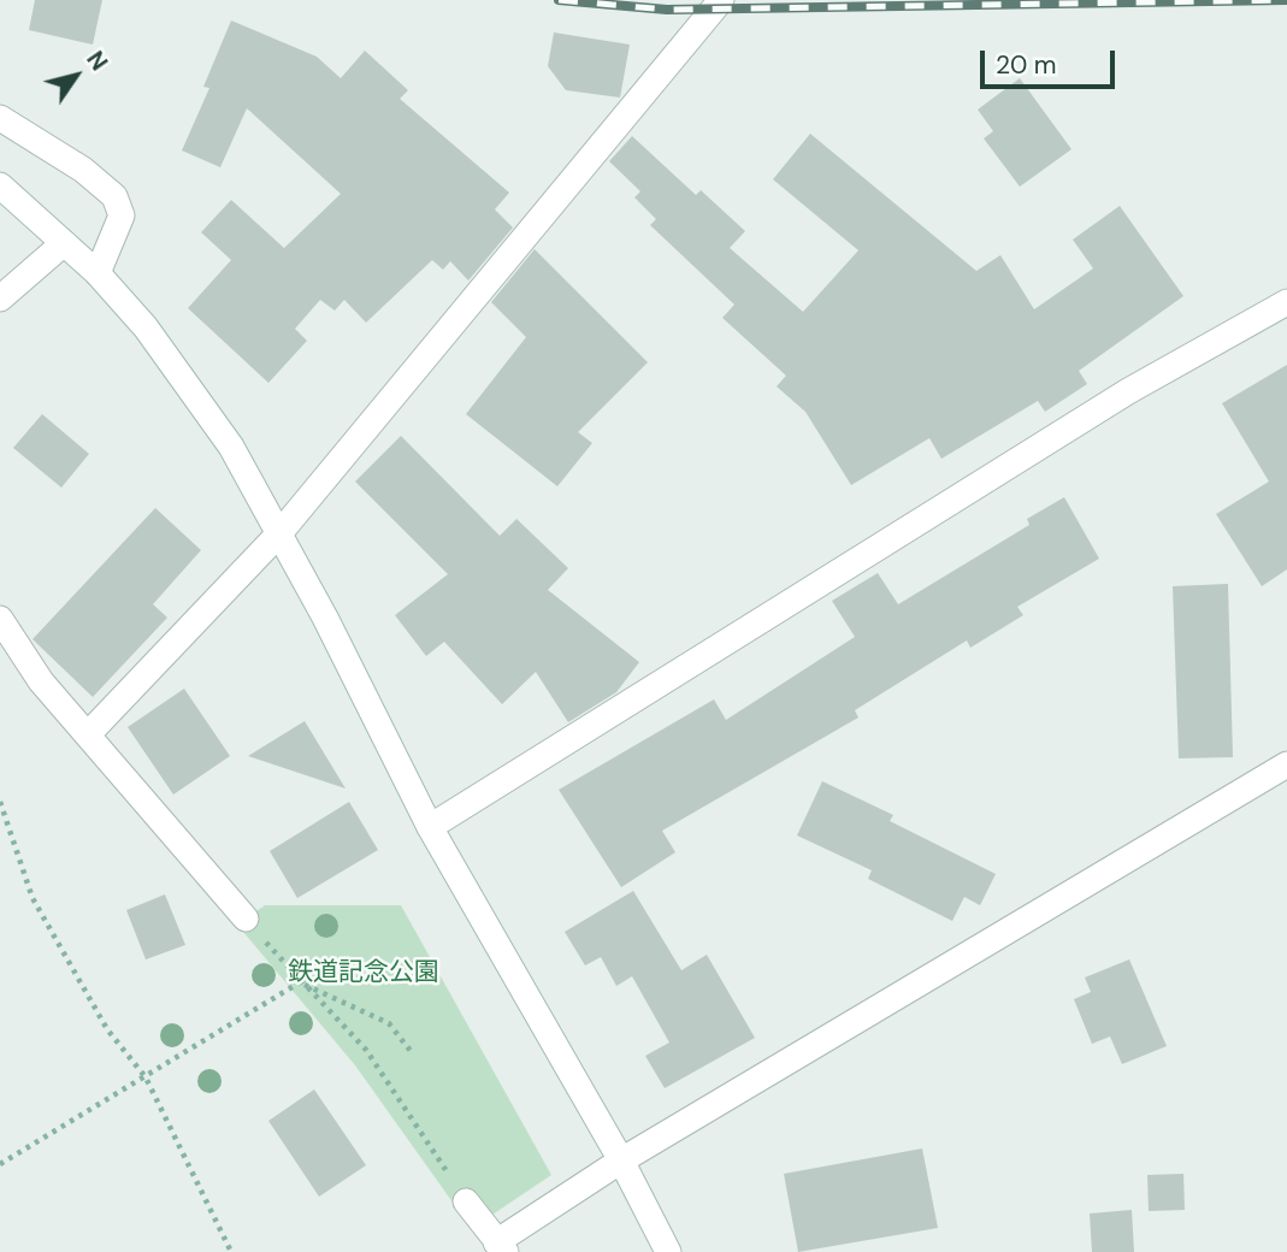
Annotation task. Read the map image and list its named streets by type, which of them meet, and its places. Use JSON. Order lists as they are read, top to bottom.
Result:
{
  "parks": ["鉄道記念公園"],
  "scale_bar": "20 m",
  "north": "top right"
}
